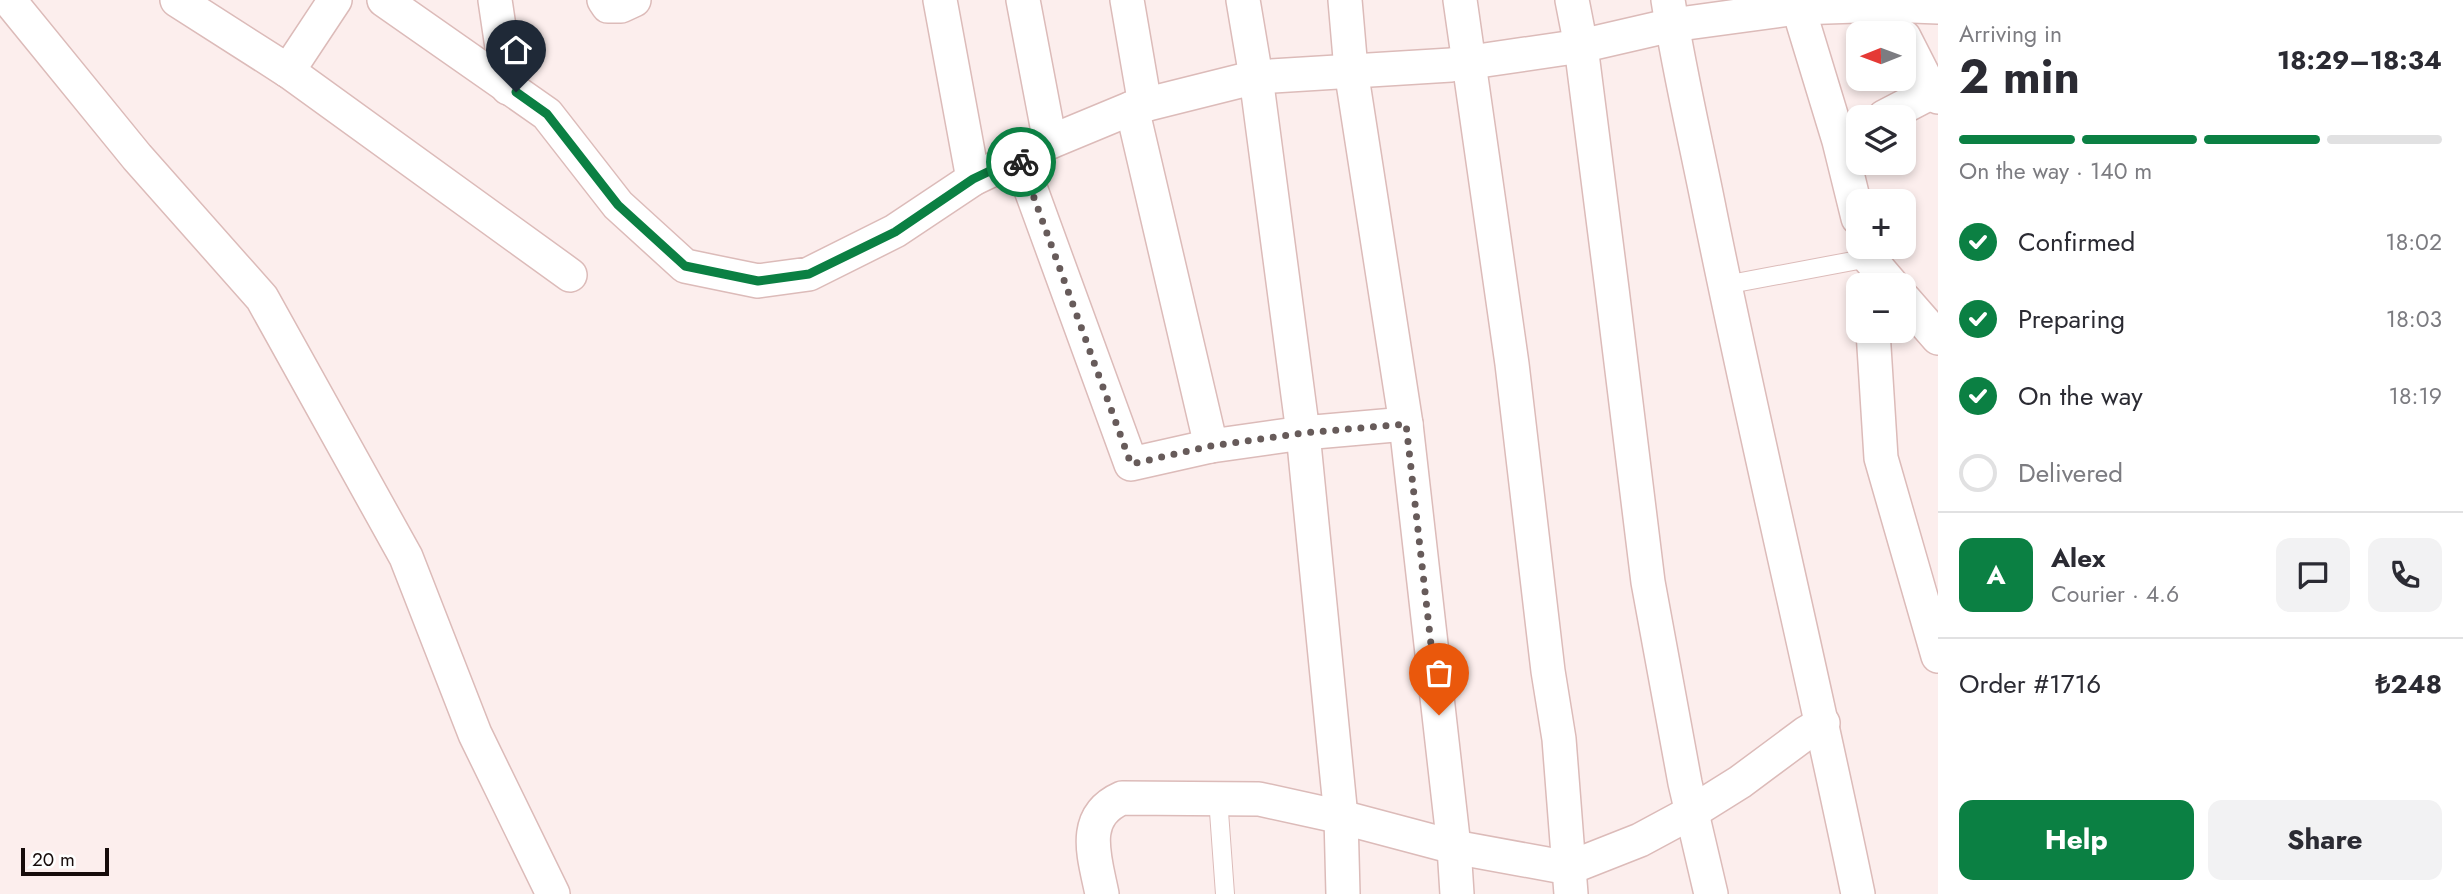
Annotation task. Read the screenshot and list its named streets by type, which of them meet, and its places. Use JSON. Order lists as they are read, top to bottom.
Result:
{
  "scale_bar": "20 m",
  "north": "left",
  "page": {
    "heading": ["2 min", "Arriving in", "18:29–18:34"],
    "panel": [
      "Alex",
      "Courier · 4.6",
      "Order #1716",
      "₺248"
    ],
    "map_buttons": ["+", "−"],
    "bar": "On the way · 140 m",
    "list": [
      ["Confirmed", "18:02"],
      ["Preparing", "18:03"],
      ["On the way", "18:19"],
      "Delivered"
    ],
    "round": "A",
    "buttons": ["Help", "Share"],
    "scale": "20 m"
  }
}
